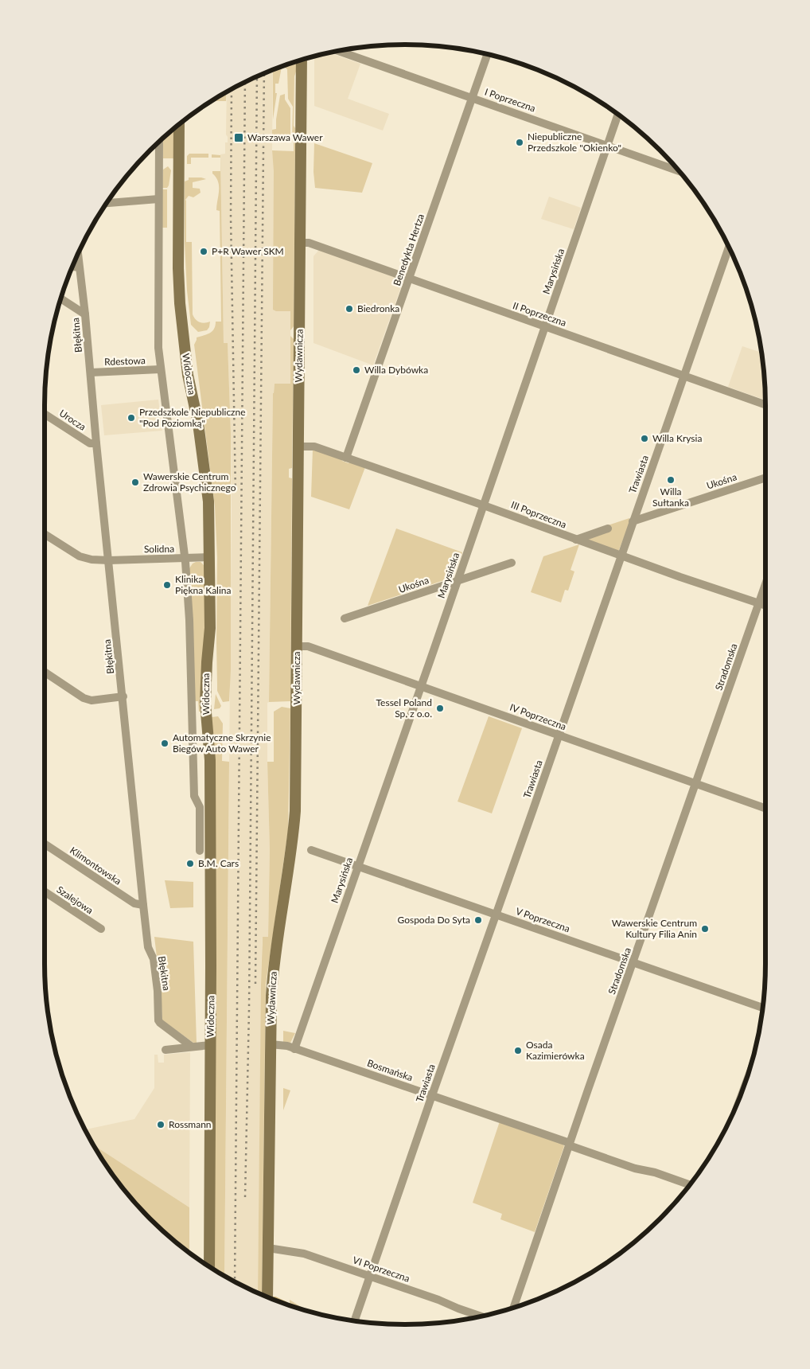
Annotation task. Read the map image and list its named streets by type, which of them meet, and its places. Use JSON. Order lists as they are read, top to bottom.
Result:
{
  "streets": {
    "main road": ["Wydawnicza", "Widoczna"],
    "street": [
      "I Poprzeczna",
      "Benedykta Hertza",
      "Marysińska",
      "II Poprzeczna",
      "Błękitna",
      "Rdestowa",
      "Urocza",
      "Trawiasta",
      "Ukośna",
      "III Poprzeczna",
      "Solidna",
      "Stradomska",
      "IV Poprzeczna",
      "Klimontowska",
      "Szalejowa",
      "V Poprzeczna",
      "Bosmańska",
      "VI Poprzeczna"
    ]
  },
  "crossings": [
    ["I Poprzeczna", "Benedykta Hertza"],
    ["I Poprzeczna", "Marysińska"],
    ["Benedykta Hertza", "II Poprzeczna"],
    ["Benedykta Hertza", "III Poprzeczna"],
    ["Marysińska", "II Poprzeczna"],
    ["Marysińska", "Ukośna"],
    ["Marysińska", "III Poprzeczna"],
    ["Marysińska", "IV Poprzeczna"],
    ["Marysińska", "V Poprzeczna"],
    ["Marysińska", "Bosmańska"],
    ["II Poprzeczna", "Wydawnicza"],
    ["II Poprzeczna", "Trawiasta"],
    ["Błękitna", "Rdestowa"],
    ["Błękitna", "Urocza"],
    ["Błękitna", "Solidna"],
    ["Błękitna", "Klimontowska"],
    ["Wydawnicza", "III Poprzeczna"],
    ["Wydawnicza", "IV Poprzeczna"],
    ["Wydawnicza", "Bosmańska"],
    ["Wydawnicza", "VI Poprzeczna"],
    ["Rdestowa", "Widoczna"],
    ["Widoczna", "Solidna"],
    ["Trawiasta", "Ukośna"],
    ["Trawiasta", "III Poprzeczna"],
    ["Trawiasta", "IV Poprzeczna"],
    ["Trawiasta", "V Poprzeczna"],
    ["Trawiasta", "Bosmańska"],
    ["Trawiasta", "VI Poprzeczna"],
    ["III Poprzeczna", "Stradomska"],
    ["Stradomska", "IV Poprzeczna"],
    ["Stradomska", "V Poprzeczna"],
    ["Stradomska", "Bosmańska"]
  ],
  "places": {
    "transit": ["Warszawa Wawer"],
    "other": [
      "Niepubliczne Przedszkole \"Okienko\"",
      "P+R Wawer SKM",
      "Biedronka",
      "Willa Dybówka",
      "Przedszkole Niepubliczne \"Pod Poziomką\"",
      "Willa Krysia",
      "Willa Sułtanka",
      "Wawerskie Centrum Zdrowia Psychicznego",
      "Klinika Piękna Kalina",
      "Tessel Poland Sp. z o.o.",
      "Automatyczne Skrzynie Biegów Auto Wawer",
      "B.M. Cars",
      "Gospoda Do Syta",
      "Wawerskie Centrum Kultury Filia Anin",
      "Osada Kazimierówka",
      "Rossmann"
    ]
  }
}
